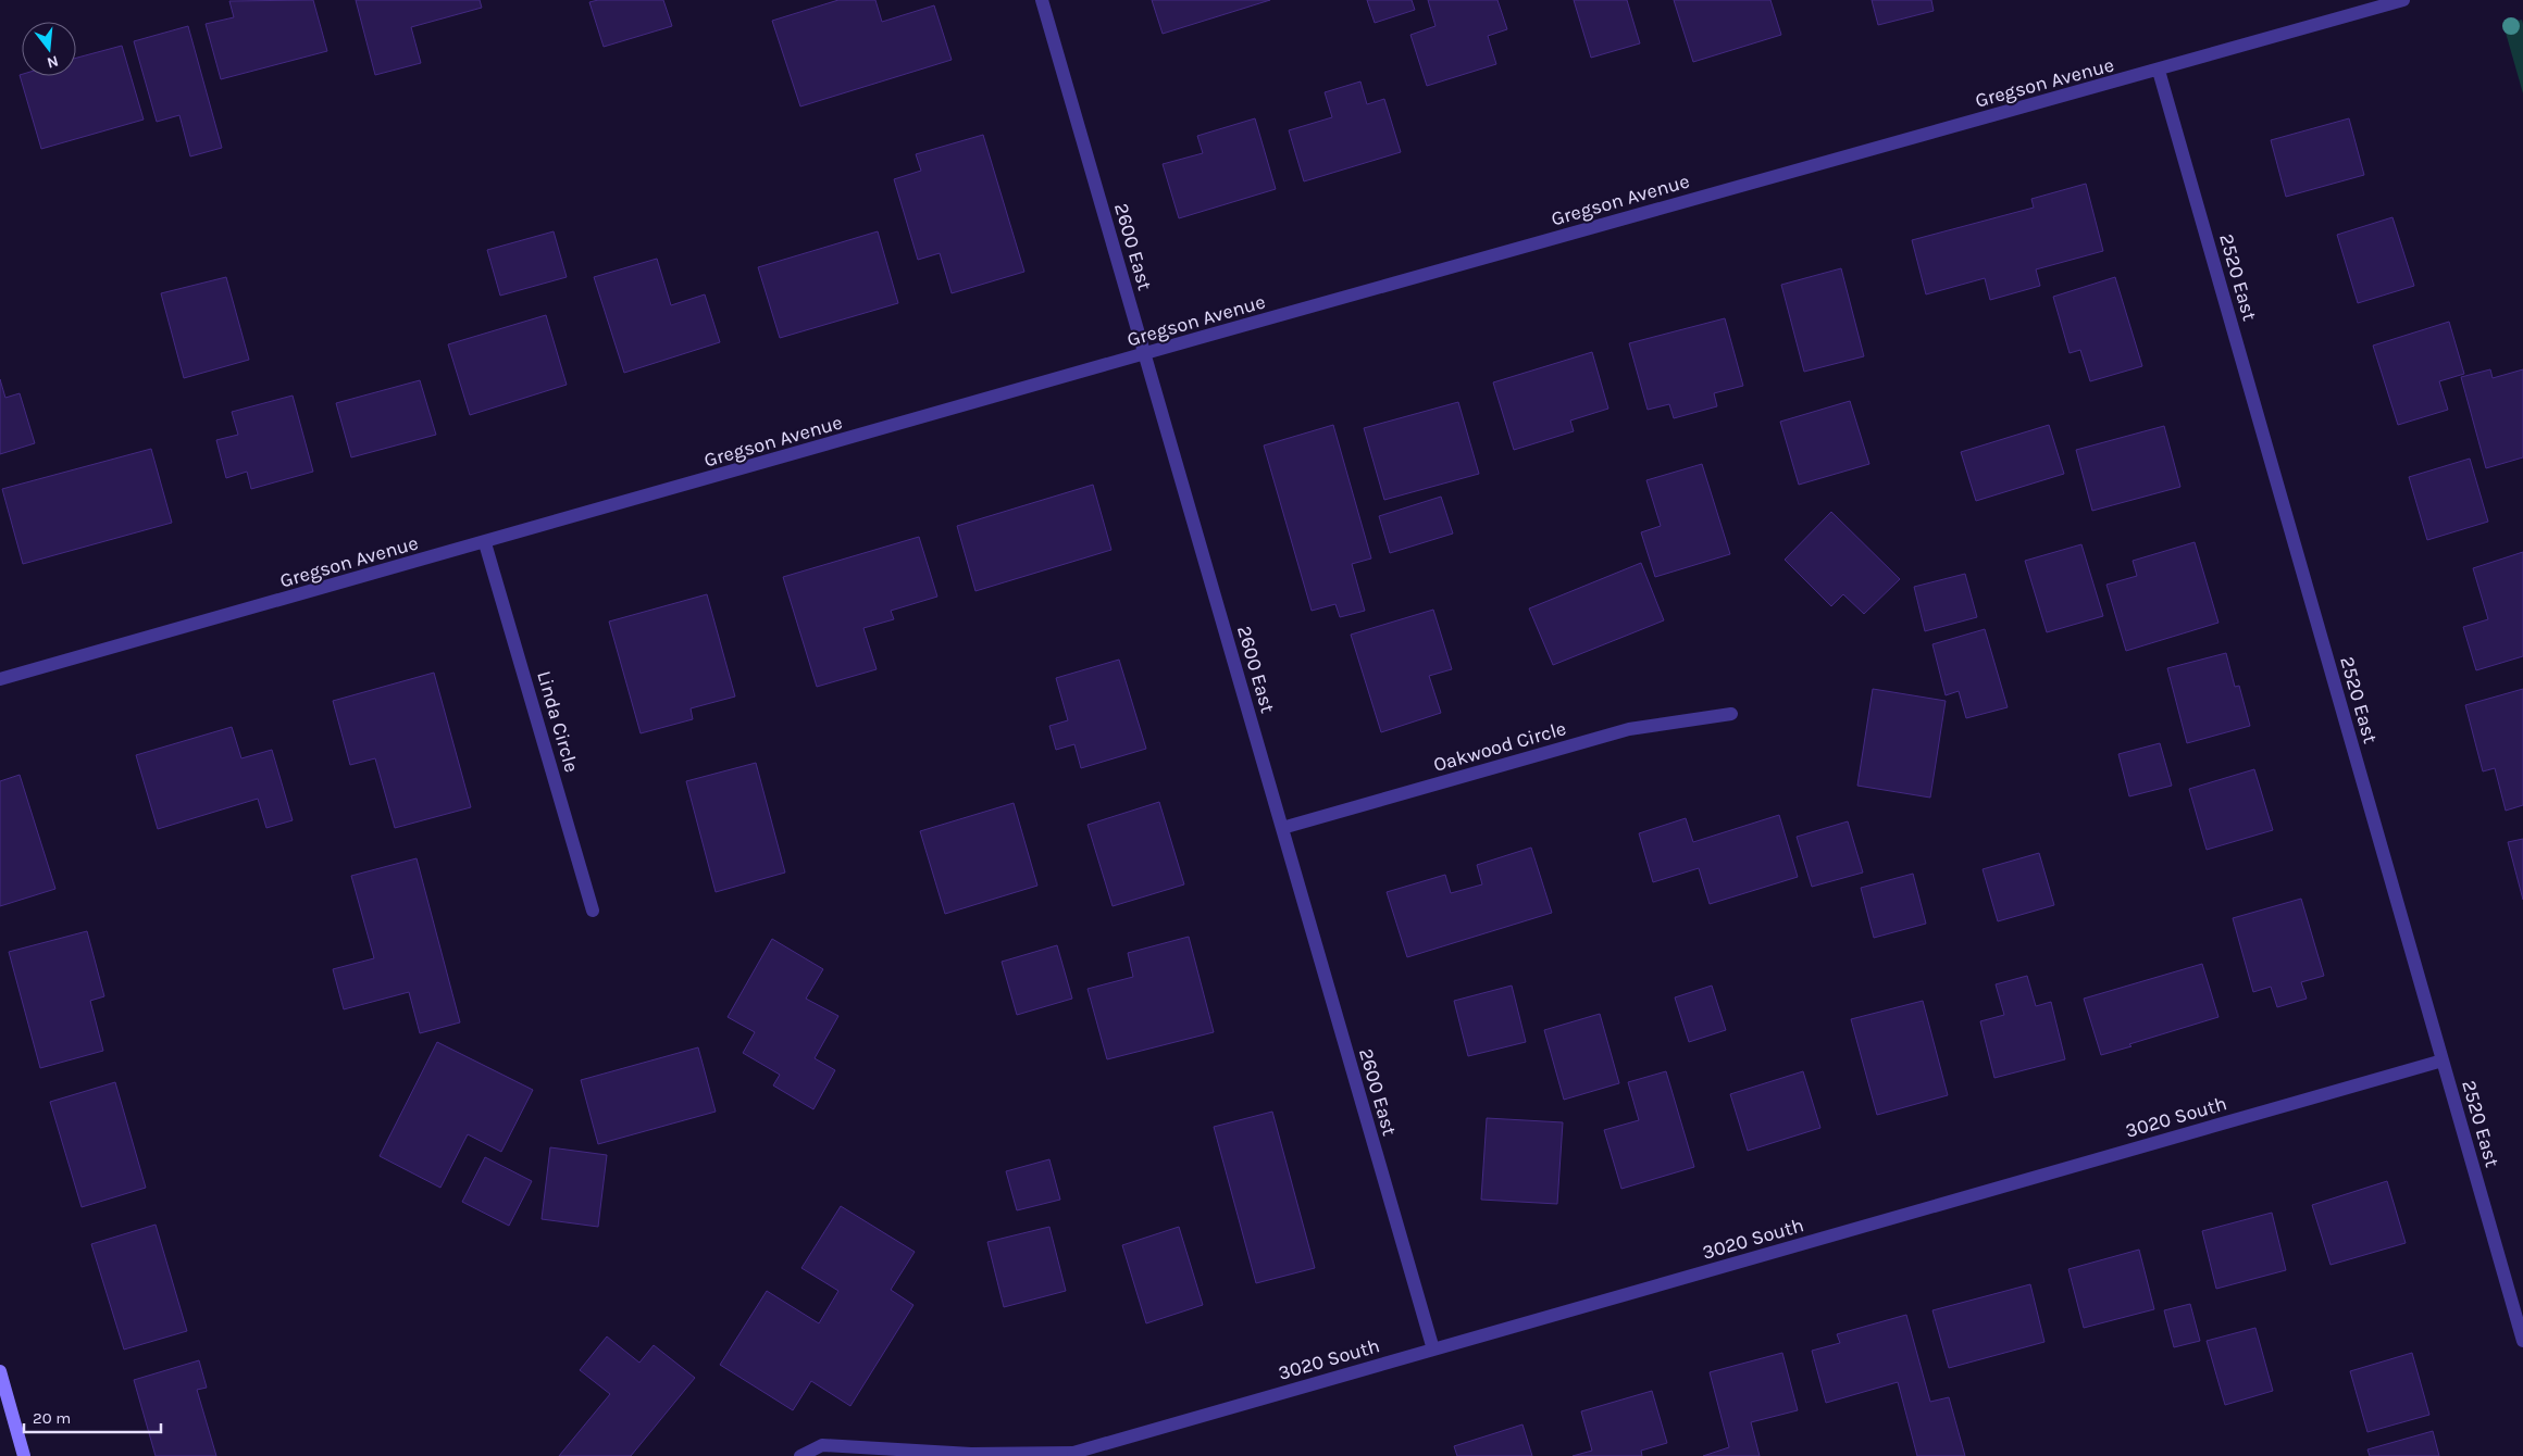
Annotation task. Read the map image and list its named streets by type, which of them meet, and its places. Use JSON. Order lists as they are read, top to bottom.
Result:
{
  "streets": {
    "street": [
      "Gregson Avenue",
      "2600 East",
      "2520 East",
      "Linda Circle",
      "Oakwood Circle",
      "3020 South"
    ]
  },
  "crossings": [
    ["Gregson Avenue", "2600 East"],
    ["Gregson Avenue", "2520 East"],
    ["Gregson Avenue", "Linda Circle"],
    ["2600 East", "Oakwood Circle"],
    ["2600 East", "3020 South"],
    ["2520 East", "3020 South"]
  ],
  "scale_bar": "20 m",
  "north": "bottom"
}
